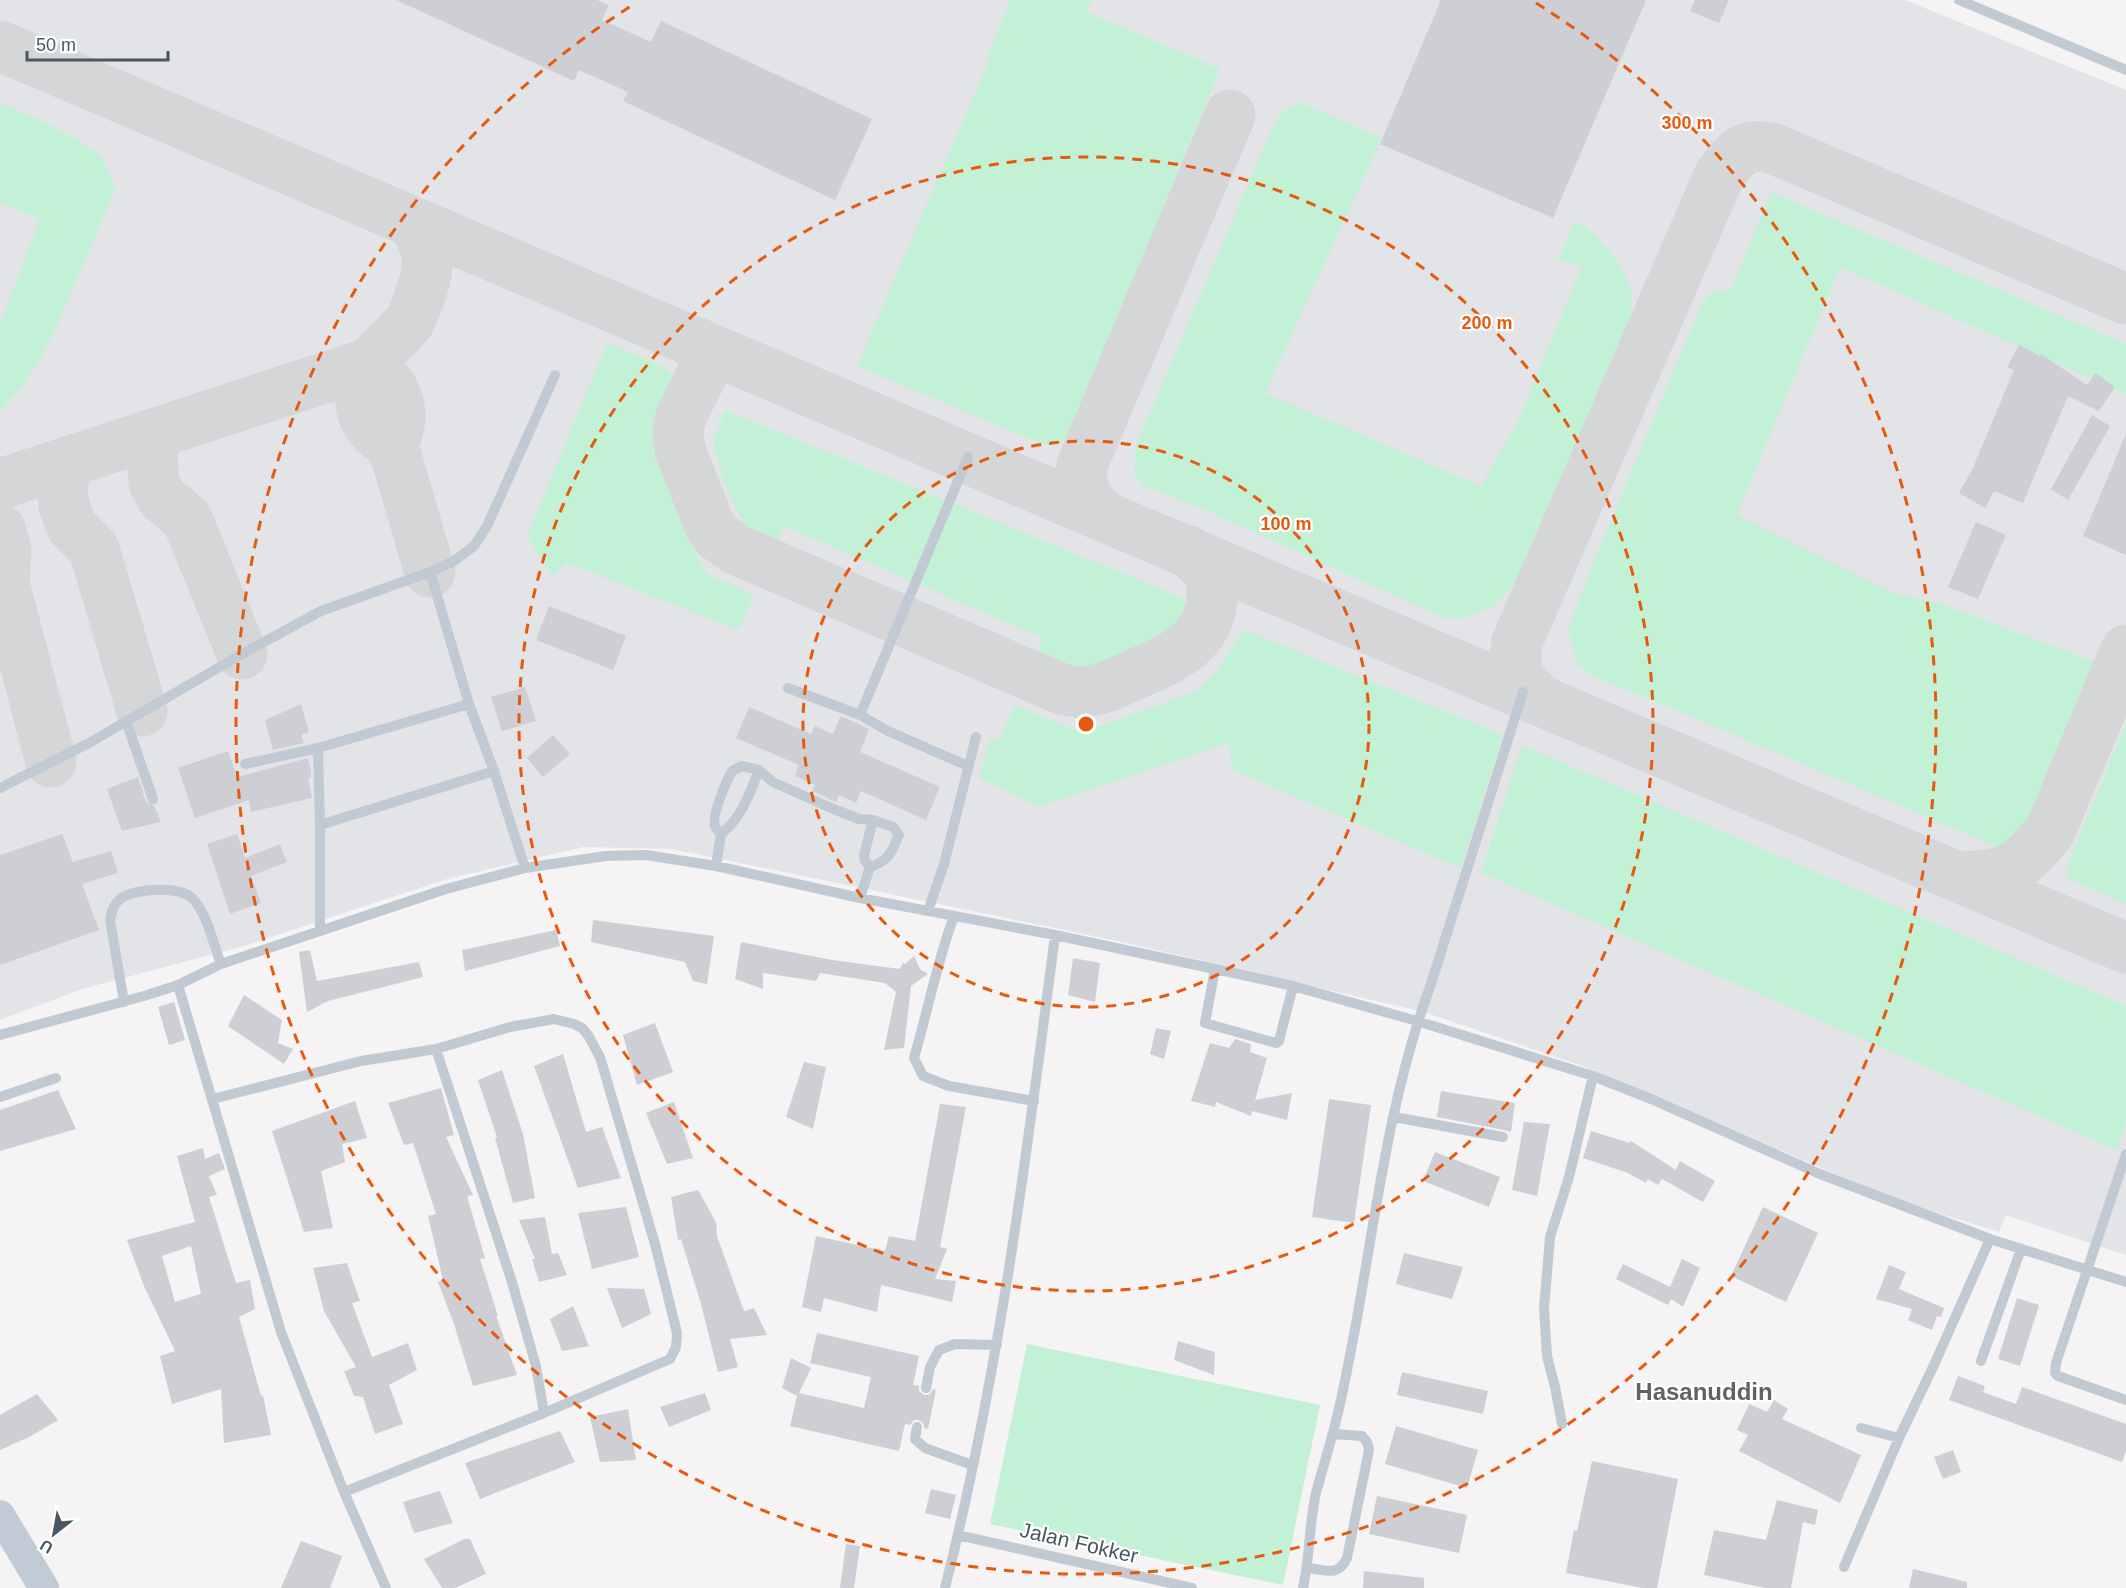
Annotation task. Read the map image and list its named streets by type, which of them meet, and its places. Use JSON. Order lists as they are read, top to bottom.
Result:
{
  "streets": {
    "lane": ["Jalan Fokker"]
  },
  "districts": ["Hasanuddin"],
  "scale_bar": "50 m",
  "north": "bottom left",
  "rings": ["300 m", "200 m", "100 m"]
}
